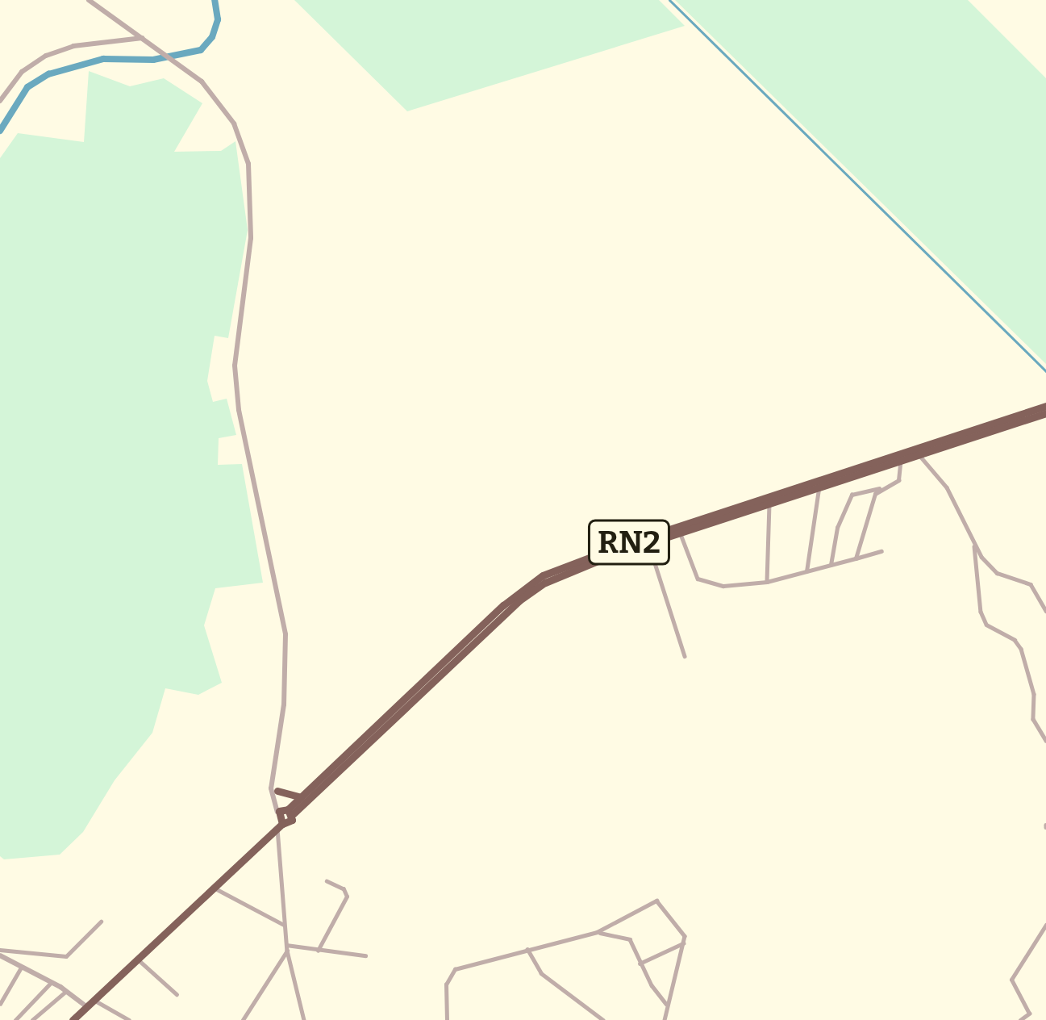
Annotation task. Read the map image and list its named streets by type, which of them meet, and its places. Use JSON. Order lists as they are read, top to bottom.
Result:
{
  "streets": {
    "highway": ["RN2"]
  }
}
